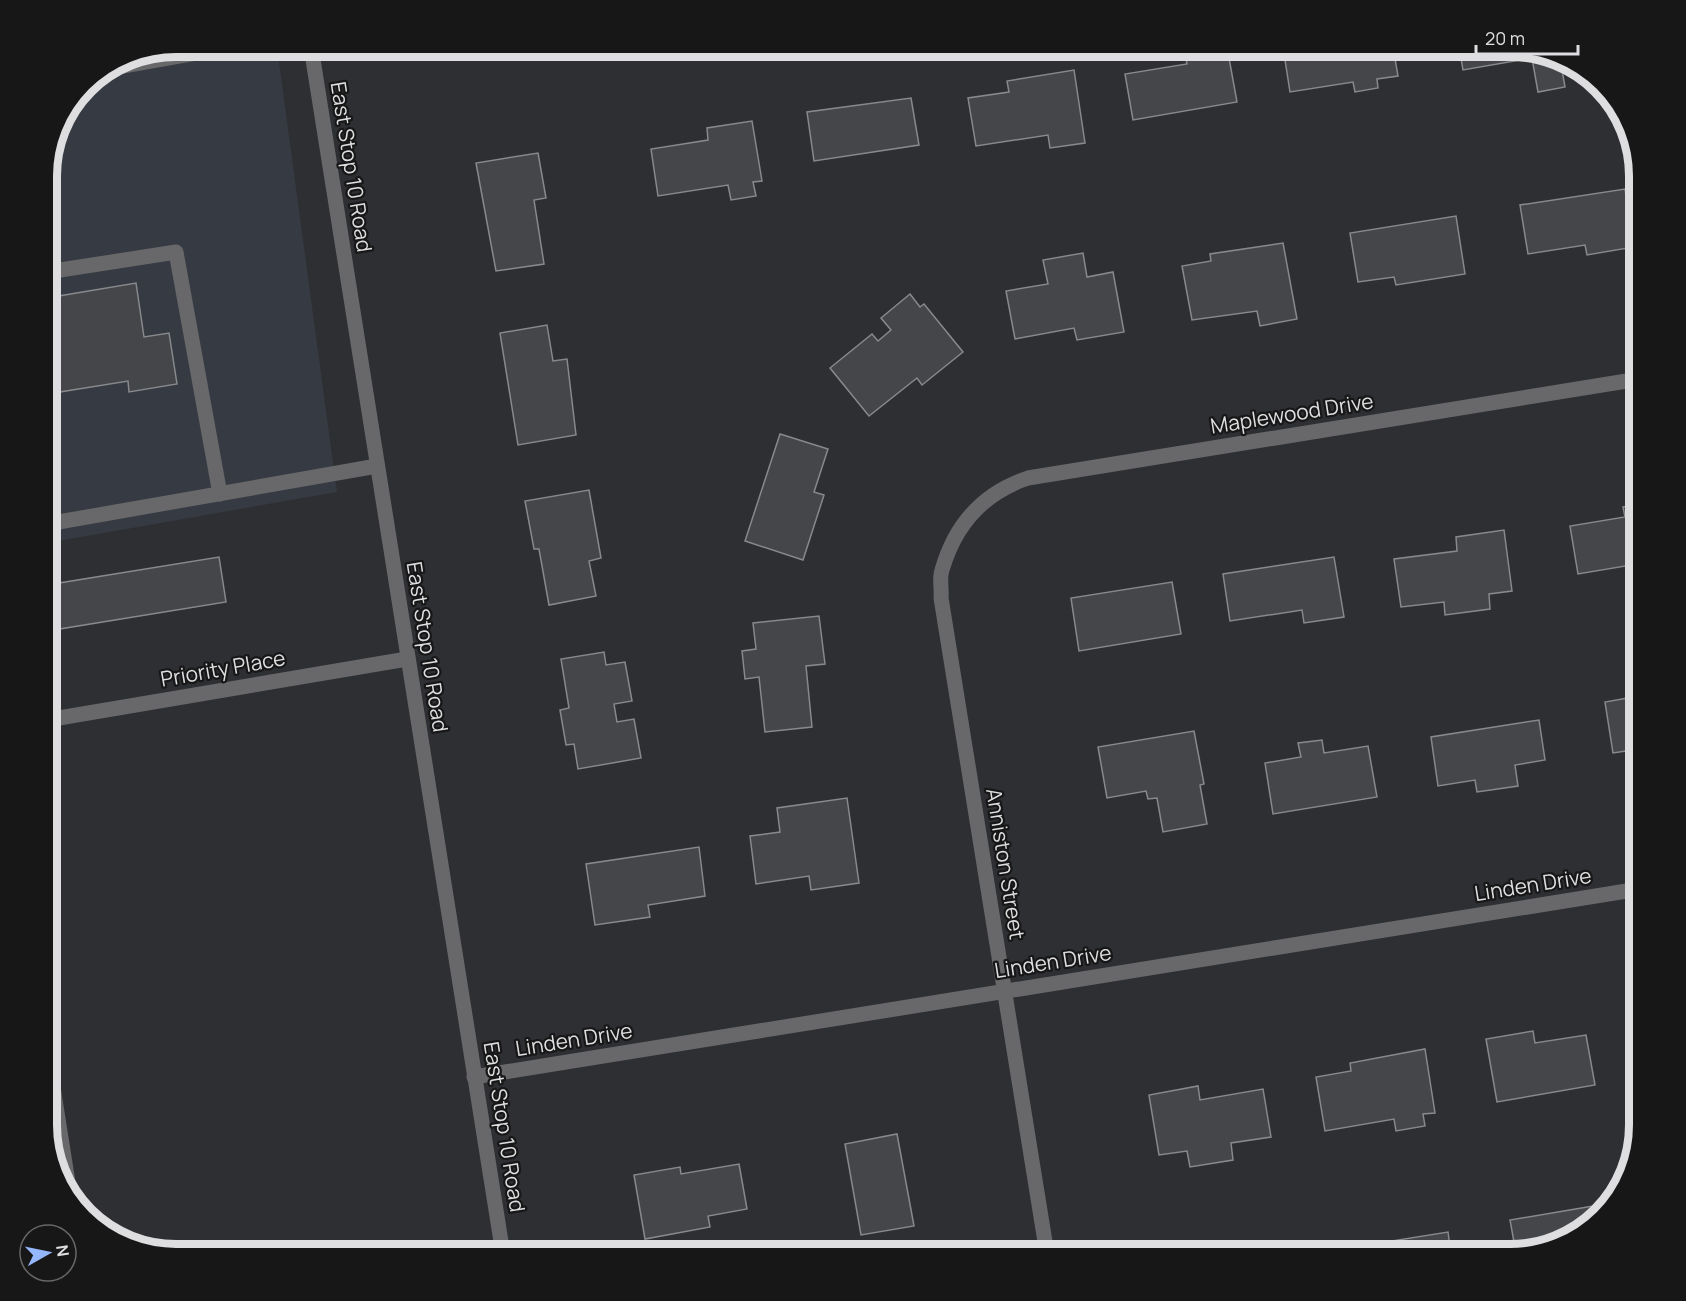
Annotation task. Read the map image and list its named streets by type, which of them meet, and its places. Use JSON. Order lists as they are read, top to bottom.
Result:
{
  "streets": {
    "street": [
      "East Stop 10 Road",
      "Maplewood Drive",
      "Priority Place",
      "Anniston Street",
      "Linden Drive"
    ]
  },
  "crossings": [
    ["East Stop 10 Road", "Priority Place"],
    ["East Stop 10 Road", "Linden Drive"],
    ["Maplewood Drive", "Anniston Street"],
    ["Anniston Street", "Linden Drive"]
  ],
  "scale_bar": "20 m",
  "north": "right"
}
